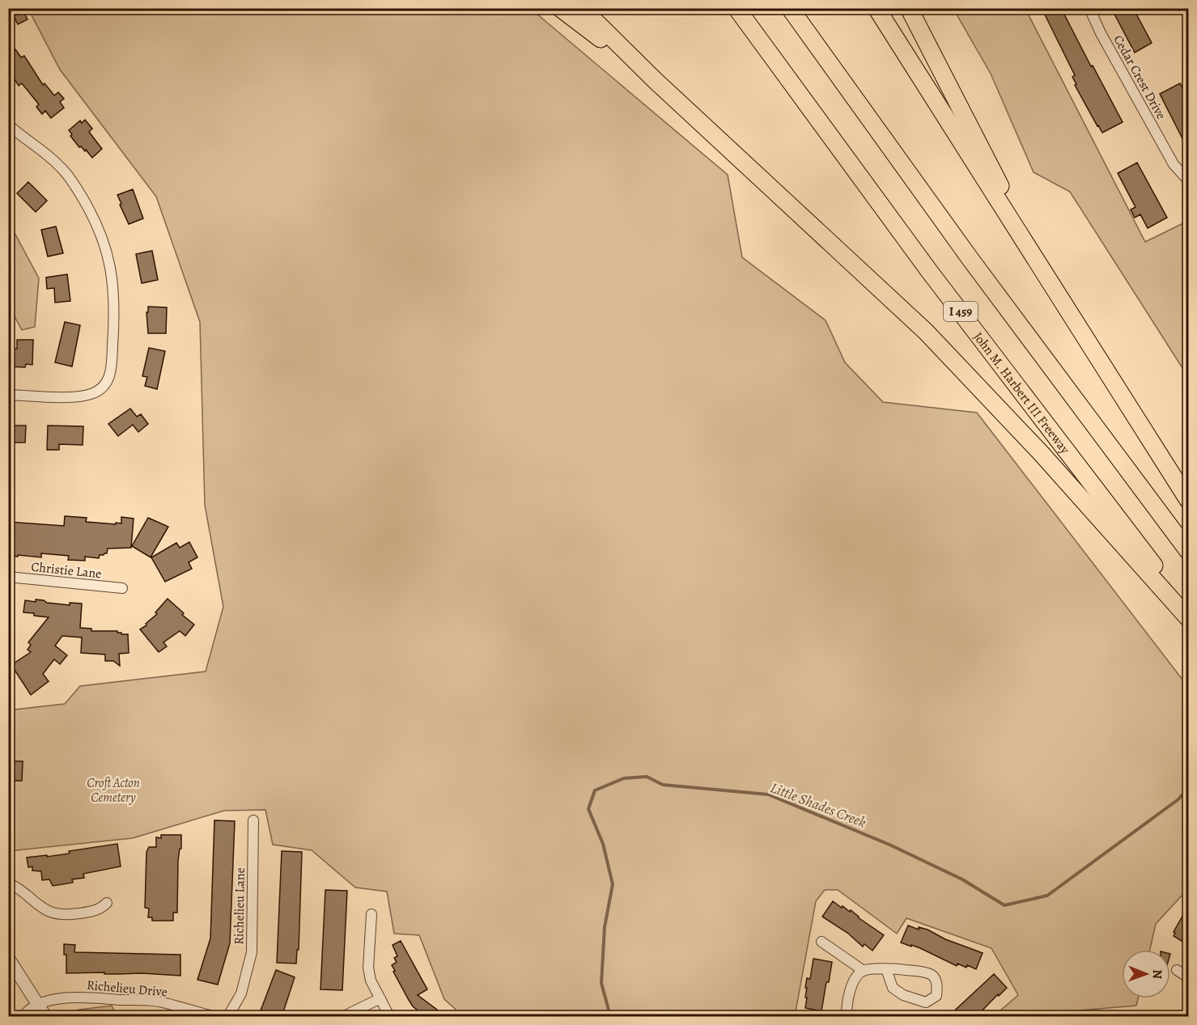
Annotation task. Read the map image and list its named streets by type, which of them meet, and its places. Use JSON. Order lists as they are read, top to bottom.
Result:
{
  "streets": {
    "highway": ["I 459", "John M. Harbert III Freeway"],
    "street": [
      "Cedar Crest Drive",
      "Christie Lane",
      "Richelieu Lane",
      "Richelieu Drive"
    ]
  },
  "water": ["Little Shades Creek"],
  "parks": ["Croft Acton Cemetery"],
  "north": "right"
}
